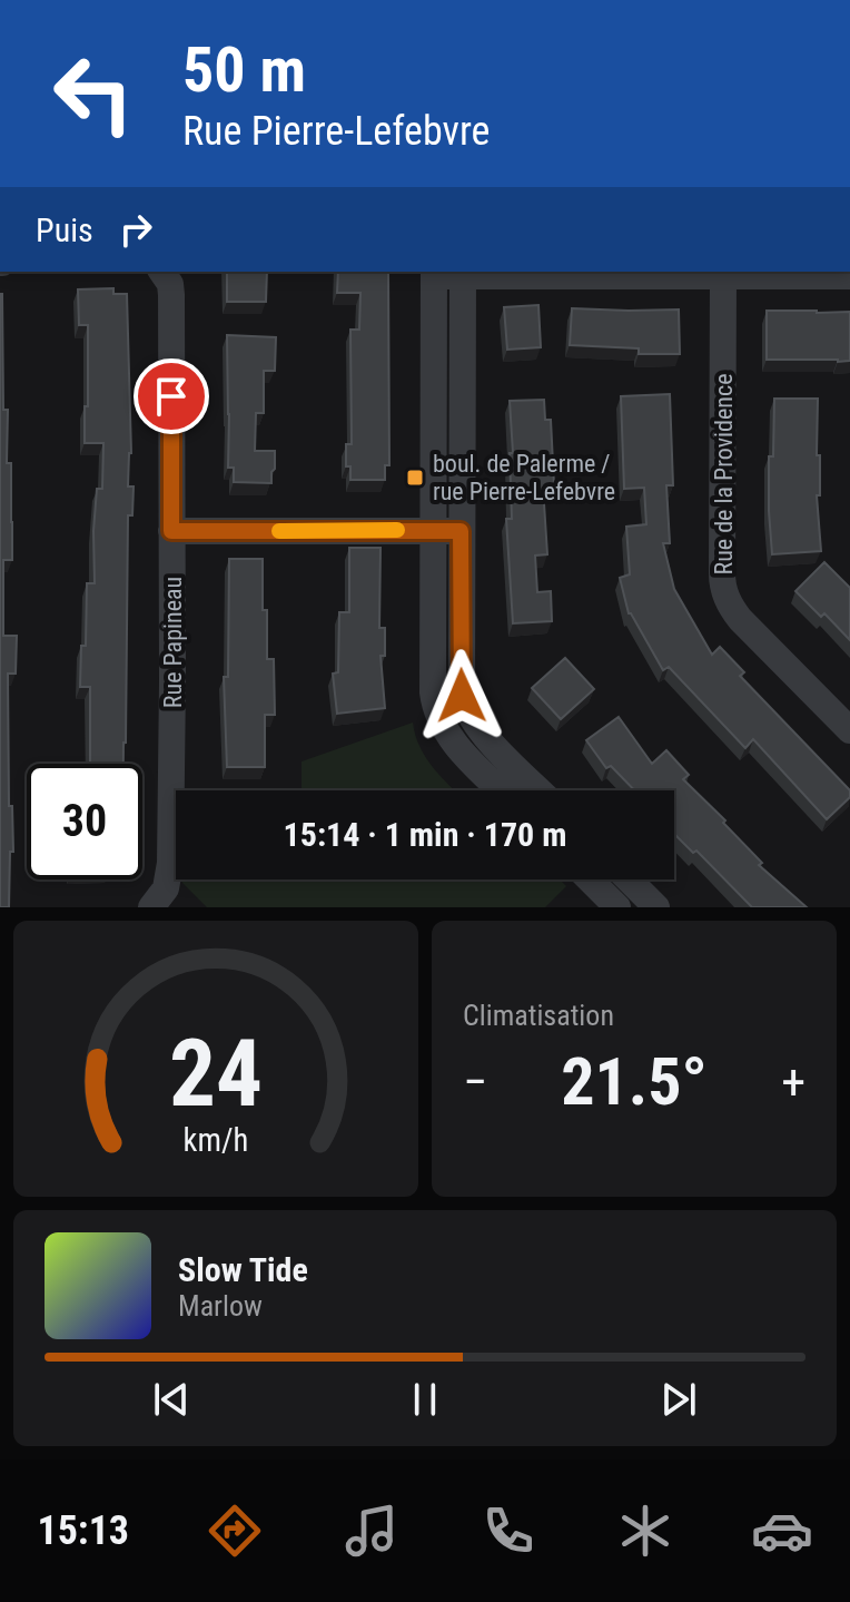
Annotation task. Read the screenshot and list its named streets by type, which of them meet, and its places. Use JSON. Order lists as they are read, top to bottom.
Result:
{
  "streets": {
    "street": ["Rue de la Providence", "Rue Papineau"]
  },
  "places": {
    "transit": ["boul. de Palerme / rue Pierre-Lefebvre"]
  },
  "page": {
    "turn": ["50 m", "Rue Pierre-Lefebvre"],
    "then": "Puis",
    "limit": "30",
    "trip": "15:14 · 1 min · 170 m",
    "tile": "Climatisation",
    "heat": ["−", "21.5°", "+"],
    "song": ["Slow Tide", "Marlow"],
    "tabs": "15:13",
    "gauge": ["24", "km/h"]
  }
}
